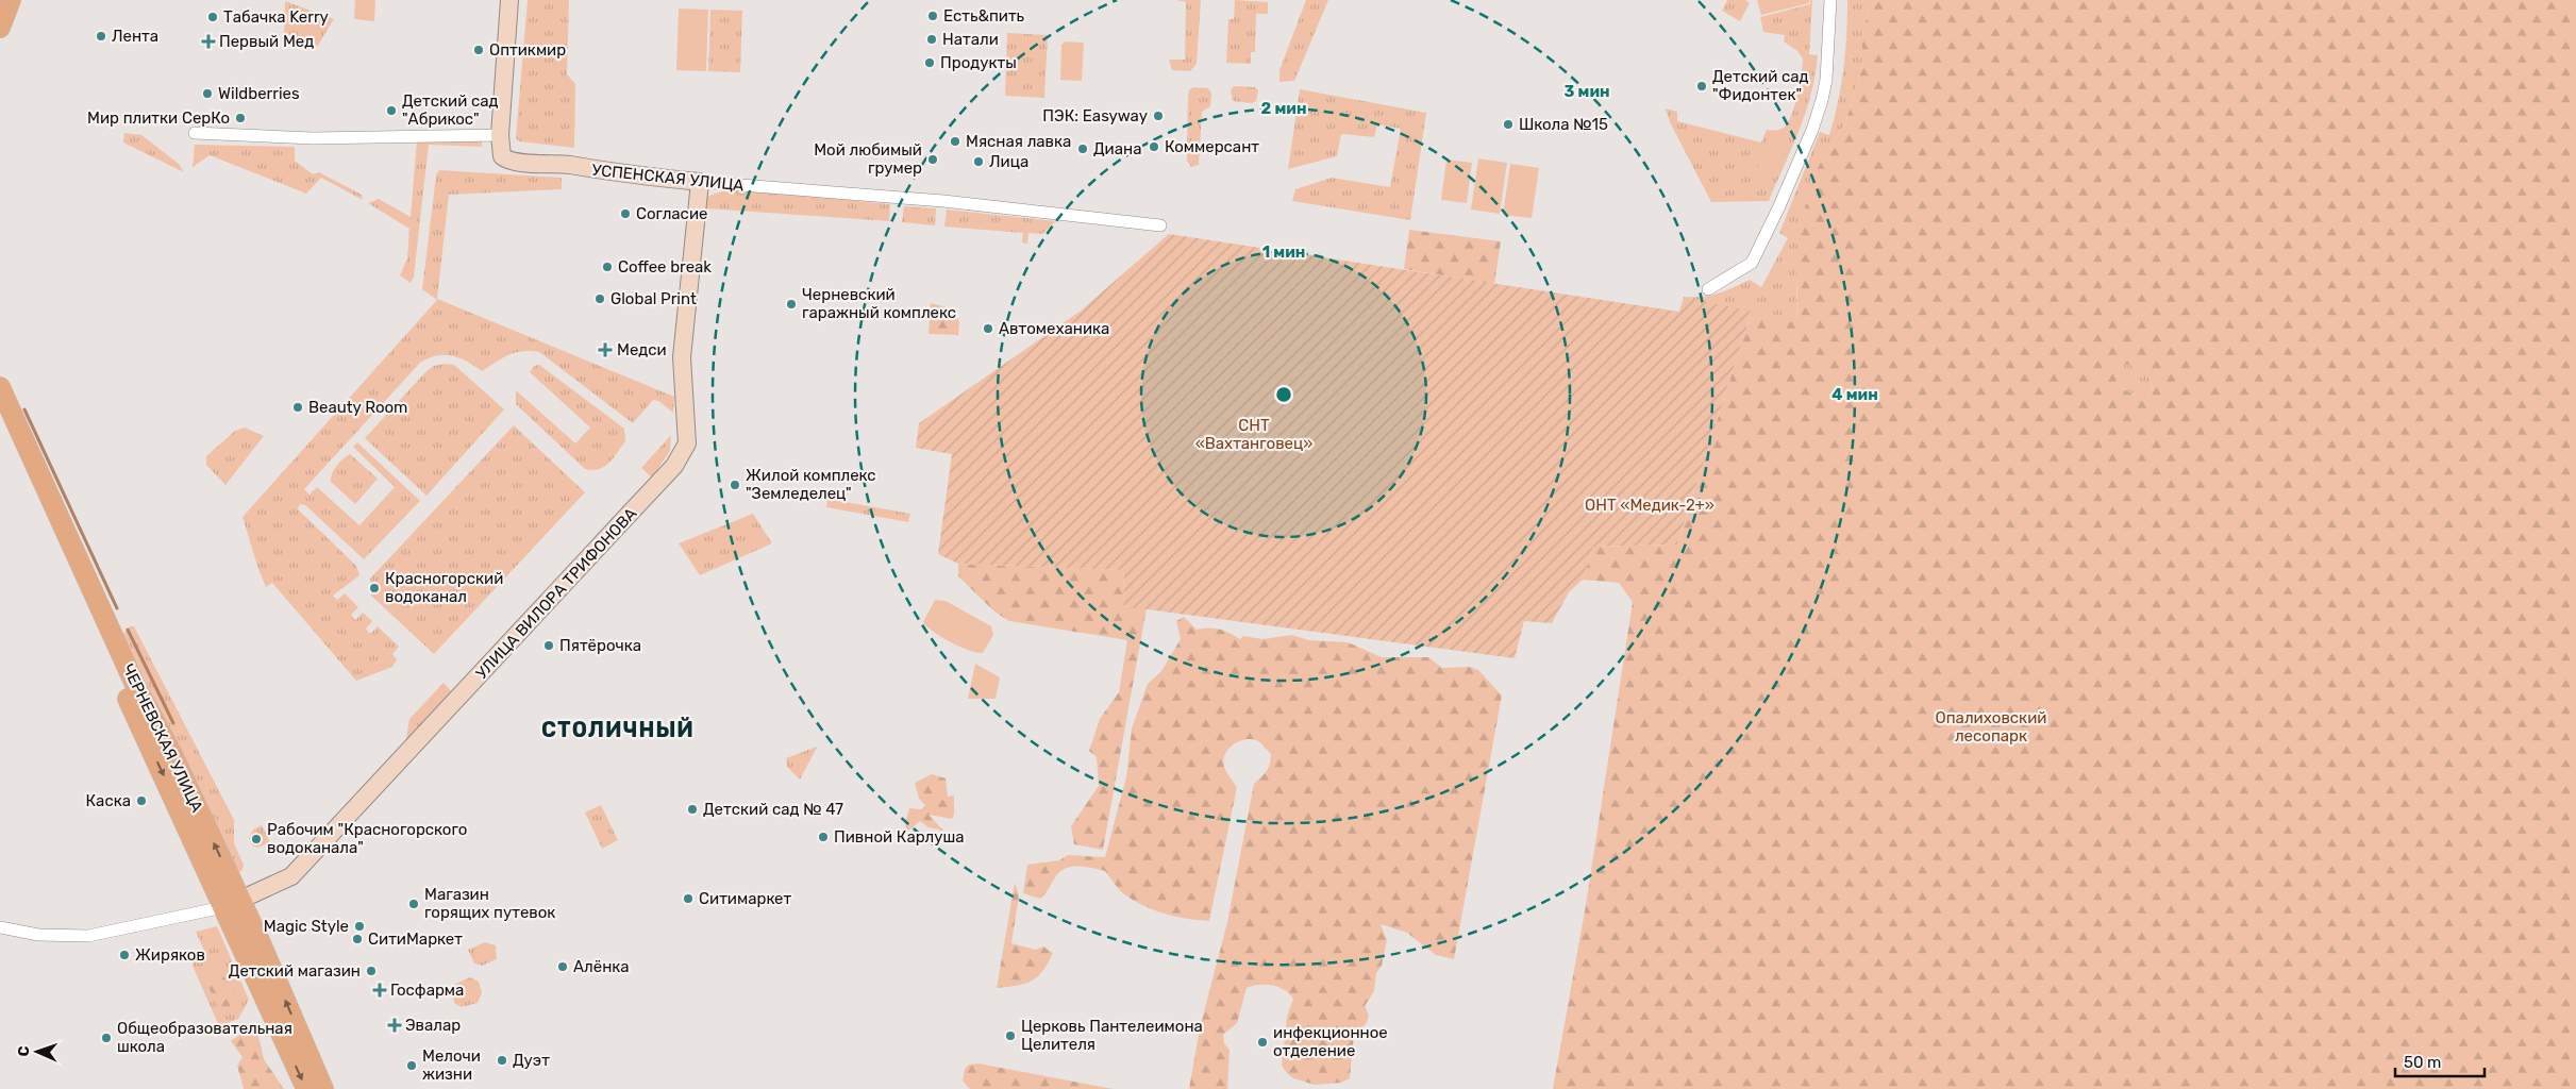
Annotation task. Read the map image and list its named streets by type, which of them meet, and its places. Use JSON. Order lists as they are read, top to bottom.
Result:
{
  "streets": {
    "main road": ["ЧЕРНЕВСКАЯ УЛИЦА"],
    "street": ["УСПЕНСКАЯ УЛИЦА", "УЛИЦА ВИЛОРА ТРИФОНОВА"]
  },
  "crossings": [
    ["УСПЕНСКАЯ УЛИЦА", "УЛИЦА ВИЛОРА ТРИФОНОВА"],
    ["УЛИЦА ВИЛОРА ТРИФОНОВА", "ЧЕРНЕВСКАЯ УЛИЦА"]
  ],
  "districts": ["СТОЛИЧНЫЙ"],
  "parks": ["СНТ «Вахтанговец»", "ОНТ «Медик-2+»", "Опалиховский лесопарк"],
  "places": {
    "other": [
      "Есть&пить",
      "Табачка Kerry",
      "Лента",
      "Натали",
      "Оптикмир",
      "Продукты",
      "Детский сад \"Фидонтек\"",
      "Wildberries",
      "Детский сад \"Абрикос\"",
      "ПЭК: Easyway",
      "Мир плитки СерКо",
      "Школа №15",
      "Мясная лавка",
      "Коммерсант",
      "Диана",
      "Мой любимый грумер",
      "Лица",
      "Согласие",
      "Coffee break",
      "Global Print",
      "Черневский гаражный комплекс",
      "Автомеханика",
      "Beauty Room",
      "Жилой комплекс \"Земледелец\"",
      "Красногорский водоканал",
      "Пятёрочка",
      "Каска",
      "Детский сад № 47",
      "Пивной Карлуша",
      "Рабочим \"Красногорского водоканала\"",
      "Ситимаркет",
      "Магазин горящих путевок",
      "Magic Style",
      "СитиМаркет",
      "Жиряков",
      "Алёнка",
      "Детский магазин",
      "Церковь Пантелеимона Целителя",
      "Общеобразовательная школа",
      "инфекционное отделение",
      "Дуэт",
      "Мелочи жизни"
    ],
    "health": [
      "Первый Мед",
      "Медси",
      "Госфарма",
      "Эвалар"
    ]
  },
  "scale_bar": "50 m",
  "north": "left",
  "rings": [
    "3 мин",
    "2 мин",
    "1 мин",
    "4 мин"
  ]
}
